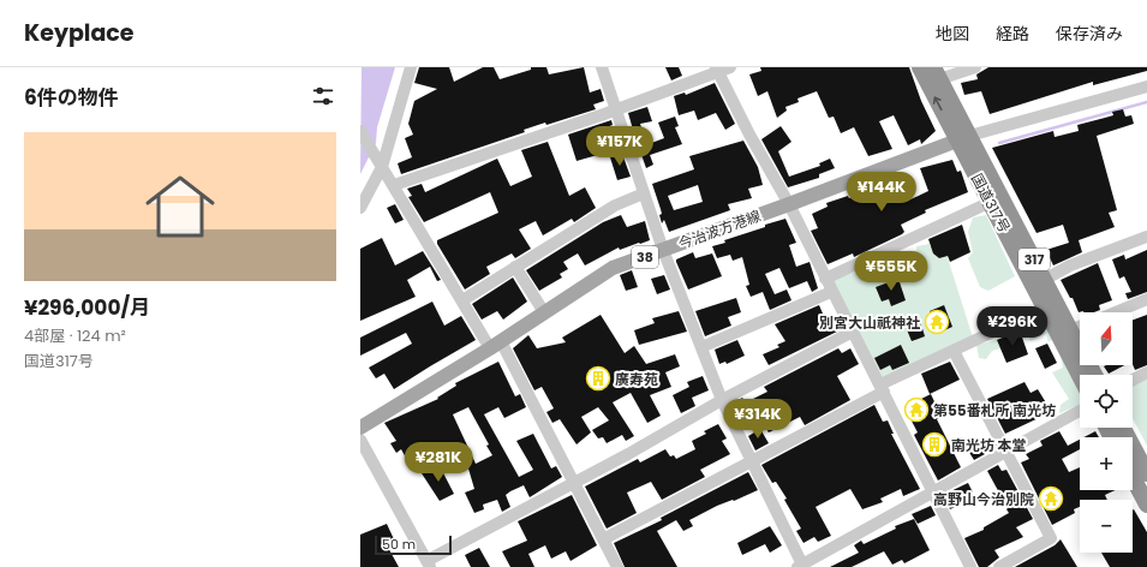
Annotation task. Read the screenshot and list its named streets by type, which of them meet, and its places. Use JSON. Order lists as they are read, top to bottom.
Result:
{
  "streets": {
    "highway": ["国道317号", "317"],
    "main road": ["今治波方港線", "38"]
  },
  "crossings": [
    ["国道317号", "今治波方港線"]
  ],
  "places": {
    "temple": ["別宮大山祇神社", "第55番札所 南光坊", "高野山今治別院"],
    "building": ["廣寿苑", "南光坊 本堂"]
  },
  "scale_bar": "50 m",
  "north": "top",
  "page": {
    "header": "Keyplace",
    "nav": ["地図", "経路", "保存済み"],
    "heading": "6件の物件",
    "list": [
      {
        "name": "¥296,000/月",
        "note": "4部屋 · 124 m² · 国道317号"
      }
    ],
    "price": [
      "¥157K",
      "¥144K",
      "¥555K",
      "¥296K",
      "¥314K",
      "¥281K"
    ],
    "map_buttons": ["+", "−"],
    "scale": "50 m"
  }
}
